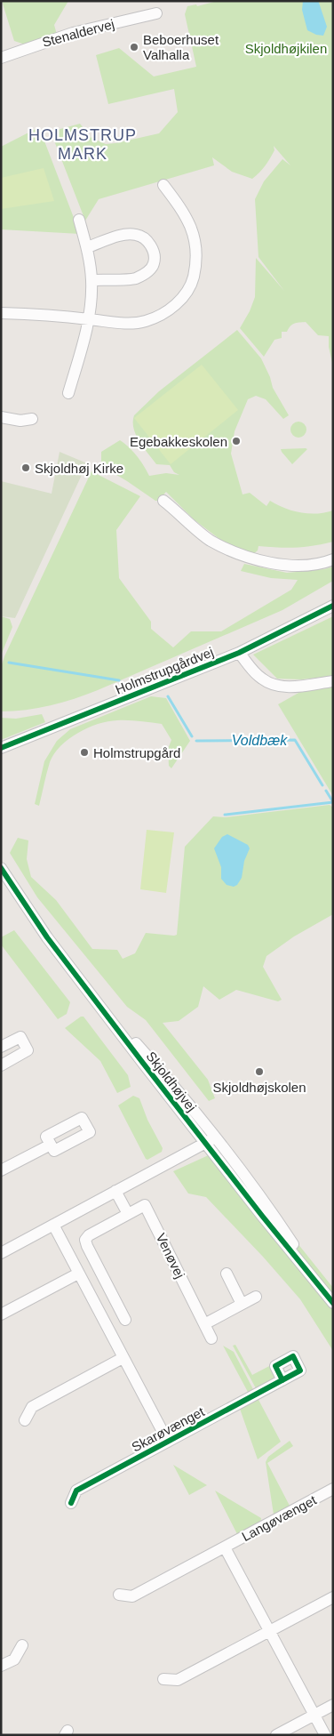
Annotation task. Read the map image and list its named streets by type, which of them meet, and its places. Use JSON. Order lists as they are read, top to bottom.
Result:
{
  "streets": {
    "street": [
      "Stenaldervej",
      "Holmstrupgårdvej",
      "Skjoldhøjvej",
      "Venøvej",
      "Skarøvænget",
      "Langøvænget"
    ]
  },
  "districts": ["HOLMSTRUP MARK"],
  "water": ["Voldbæk"],
  "parks": ["Skjoldhøjkilen"],
  "places": [
    "Beboerhuset Valhalla",
    "Egebakkeskolen",
    "Skjoldhøj Kirke",
    "Holmstrupgård",
    "Skjoldhøjskolen"
  ]
}
